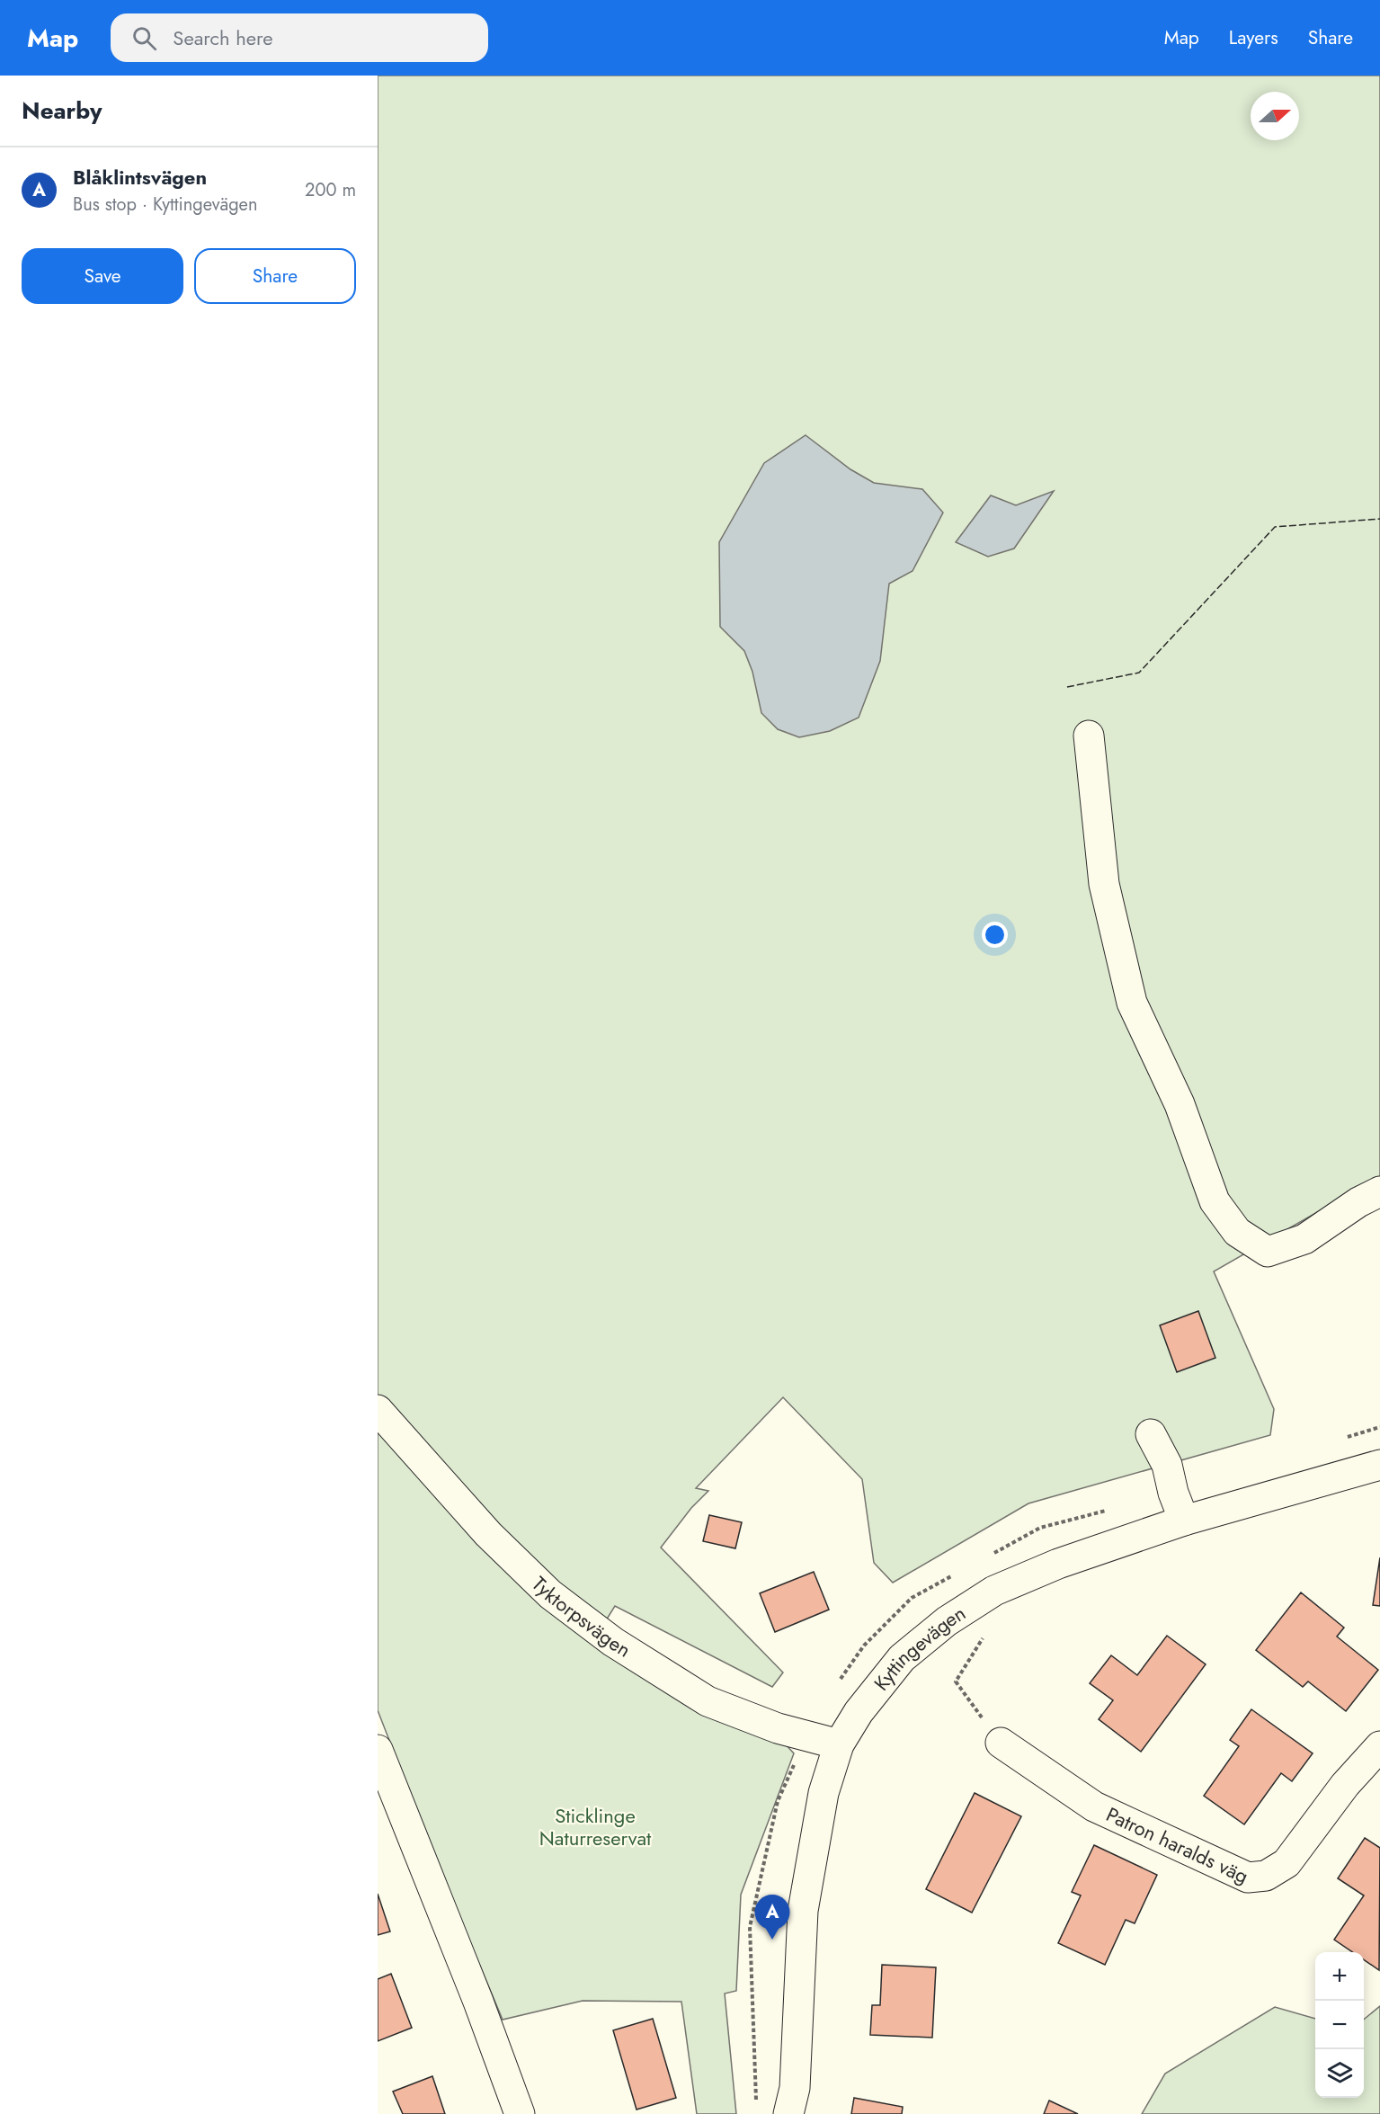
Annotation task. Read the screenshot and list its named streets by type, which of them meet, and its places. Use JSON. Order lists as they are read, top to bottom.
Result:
{
  "streets": {
    "street": ["Tyktorpsvägen", "Kyttingevägen", "Patron haralds väg"]
  },
  "crossings": [
    ["Tyktorpsvägen", "Kyttingevägen"]
  ],
  "parks": ["Sticklinge Naturreservat"],
  "north": "right",
  "page": {
    "header": "Map",
    "search": "Search here",
    "nav": ["Map", "Layers", "Share"],
    "heading": "Nearby",
    "list": [
      {
        "mark": "A",
        "name": "Blåklintsvägen",
        "note": "Bus stop · Kyttingevägen",
        "value": "200 m"
      }
    ],
    "buttons": ["Save", "Share"],
    "pins": "A",
    "map_buttons": ["+", "−"]
  }
}
